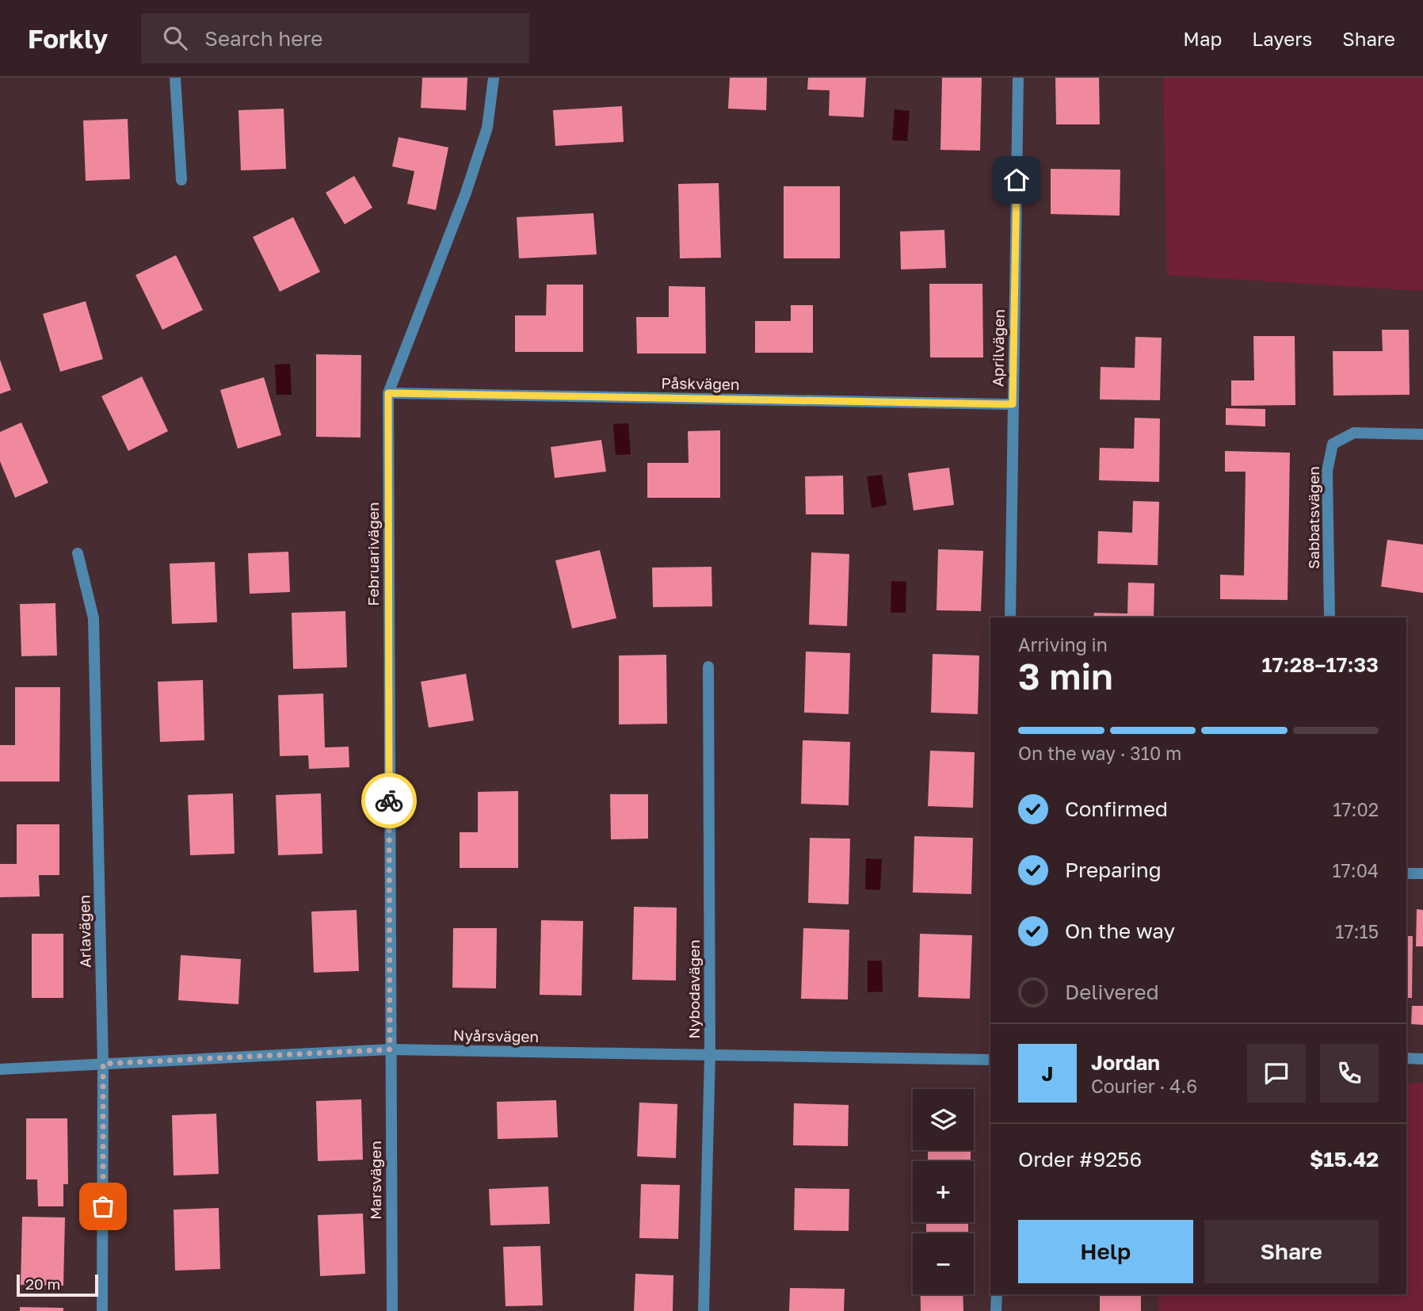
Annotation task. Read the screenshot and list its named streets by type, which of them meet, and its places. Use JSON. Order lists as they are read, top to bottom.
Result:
{
  "streets": {
    "street": [
      "Aprilvägen",
      "Påskvägen",
      "Sabbatsvägen",
      "Februarivägen",
      "Arlavägen",
      "Nybodavägen",
      "Nyårsvägen",
      "Marsvägen"
    ]
  },
  "crossings": [
    ["Aprilvägen", "Påskvägen"],
    ["Påskvägen", "Februarivägen"],
    ["Februarivägen", "Nyårsvägen"],
    ["Februarivägen", "Marsvägen"],
    ["Arlavägen", "Nyårsvägen"],
    ["Nybodavägen", "Nyårsvägen"],
    ["Nyårsvägen", "Marsvägen"]
  ],
  "scale_bar": "20 m",
  "page": {
    "header": "Forkly",
    "search": "Search here",
    "nav": ["Map", "Layers", "Share"],
    "heading": ["3 min", "Arriving in", "17:28–17:33"],
    "panel": [
      "Jordan",
      "Courier · 4.6",
      "Order #9256",
      "$15.42"
    ],
    "bar": "On the way · 310 m",
    "list": [
      ["Confirmed", "17:02"],
      ["Preparing", "17:04"],
      ["On the way", "17:15"],
      "Delivered"
    ],
    "round": "J",
    "map_buttons": ["+", "−"],
    "buttons": ["Help", "Share"],
    "scale": "20 m"
  }
}
